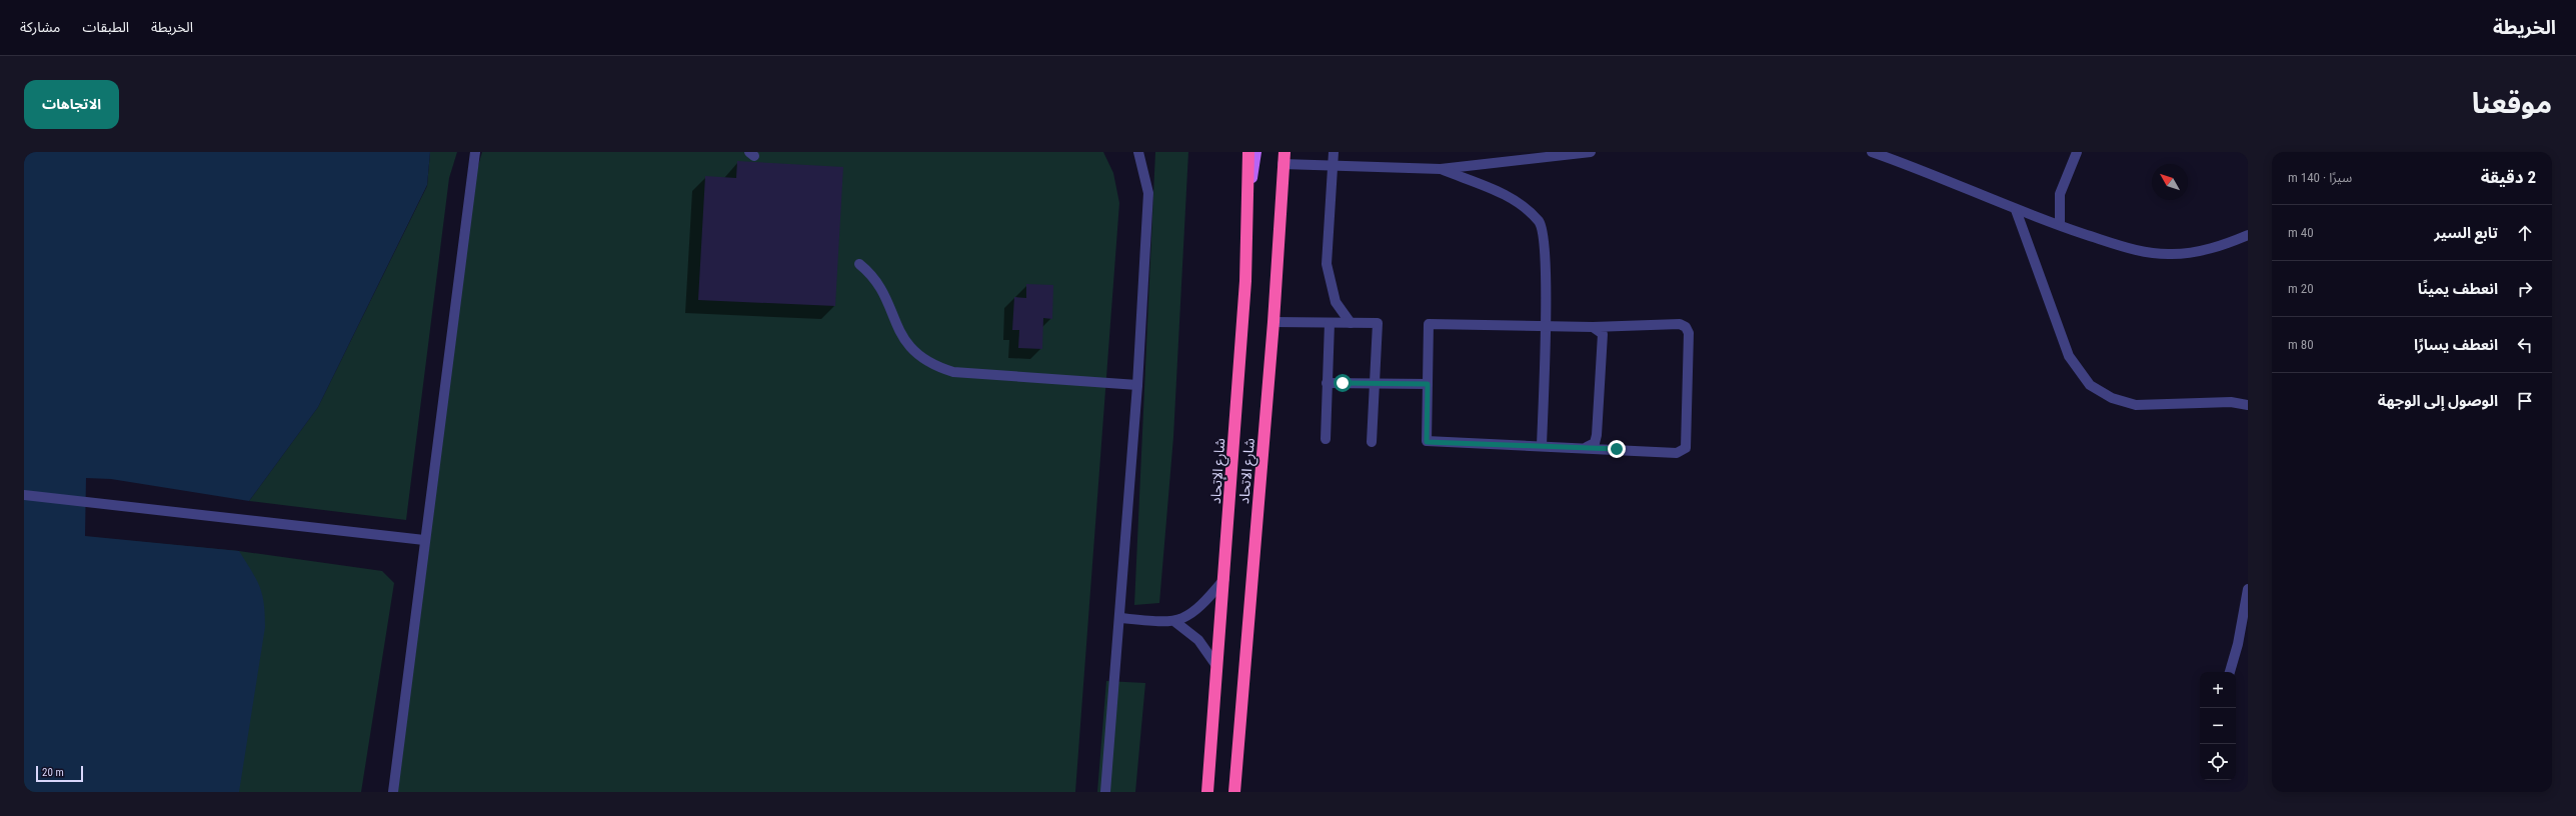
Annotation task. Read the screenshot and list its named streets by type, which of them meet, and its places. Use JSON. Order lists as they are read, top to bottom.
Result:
{
  "streets": {
    "highway": ["شارع الإتحاد", "شارع الاتحاد"]
  },
  "scale_bar": "20 m",
  "north": "top left",
  "page": {
    "header": "الخريطة",
    "nav": ["الخريطة", "الطبقات", "مشاركة"],
    "title": "موقعنا",
    "buttons": "الاتجاهات",
    "heading": ["2 دقيقة", "سيرًا · 140 m"],
    "list": [
      ["تابع السير", "40 m"],
      ["انعطف يمينًا", "20 m"],
      ["انعطف يسارًا", "80 m"],
      "الوصول إلى الوجهة"
    ],
    "map_buttons": ["+", "−"],
    "scale": "20 m"
  }
}
